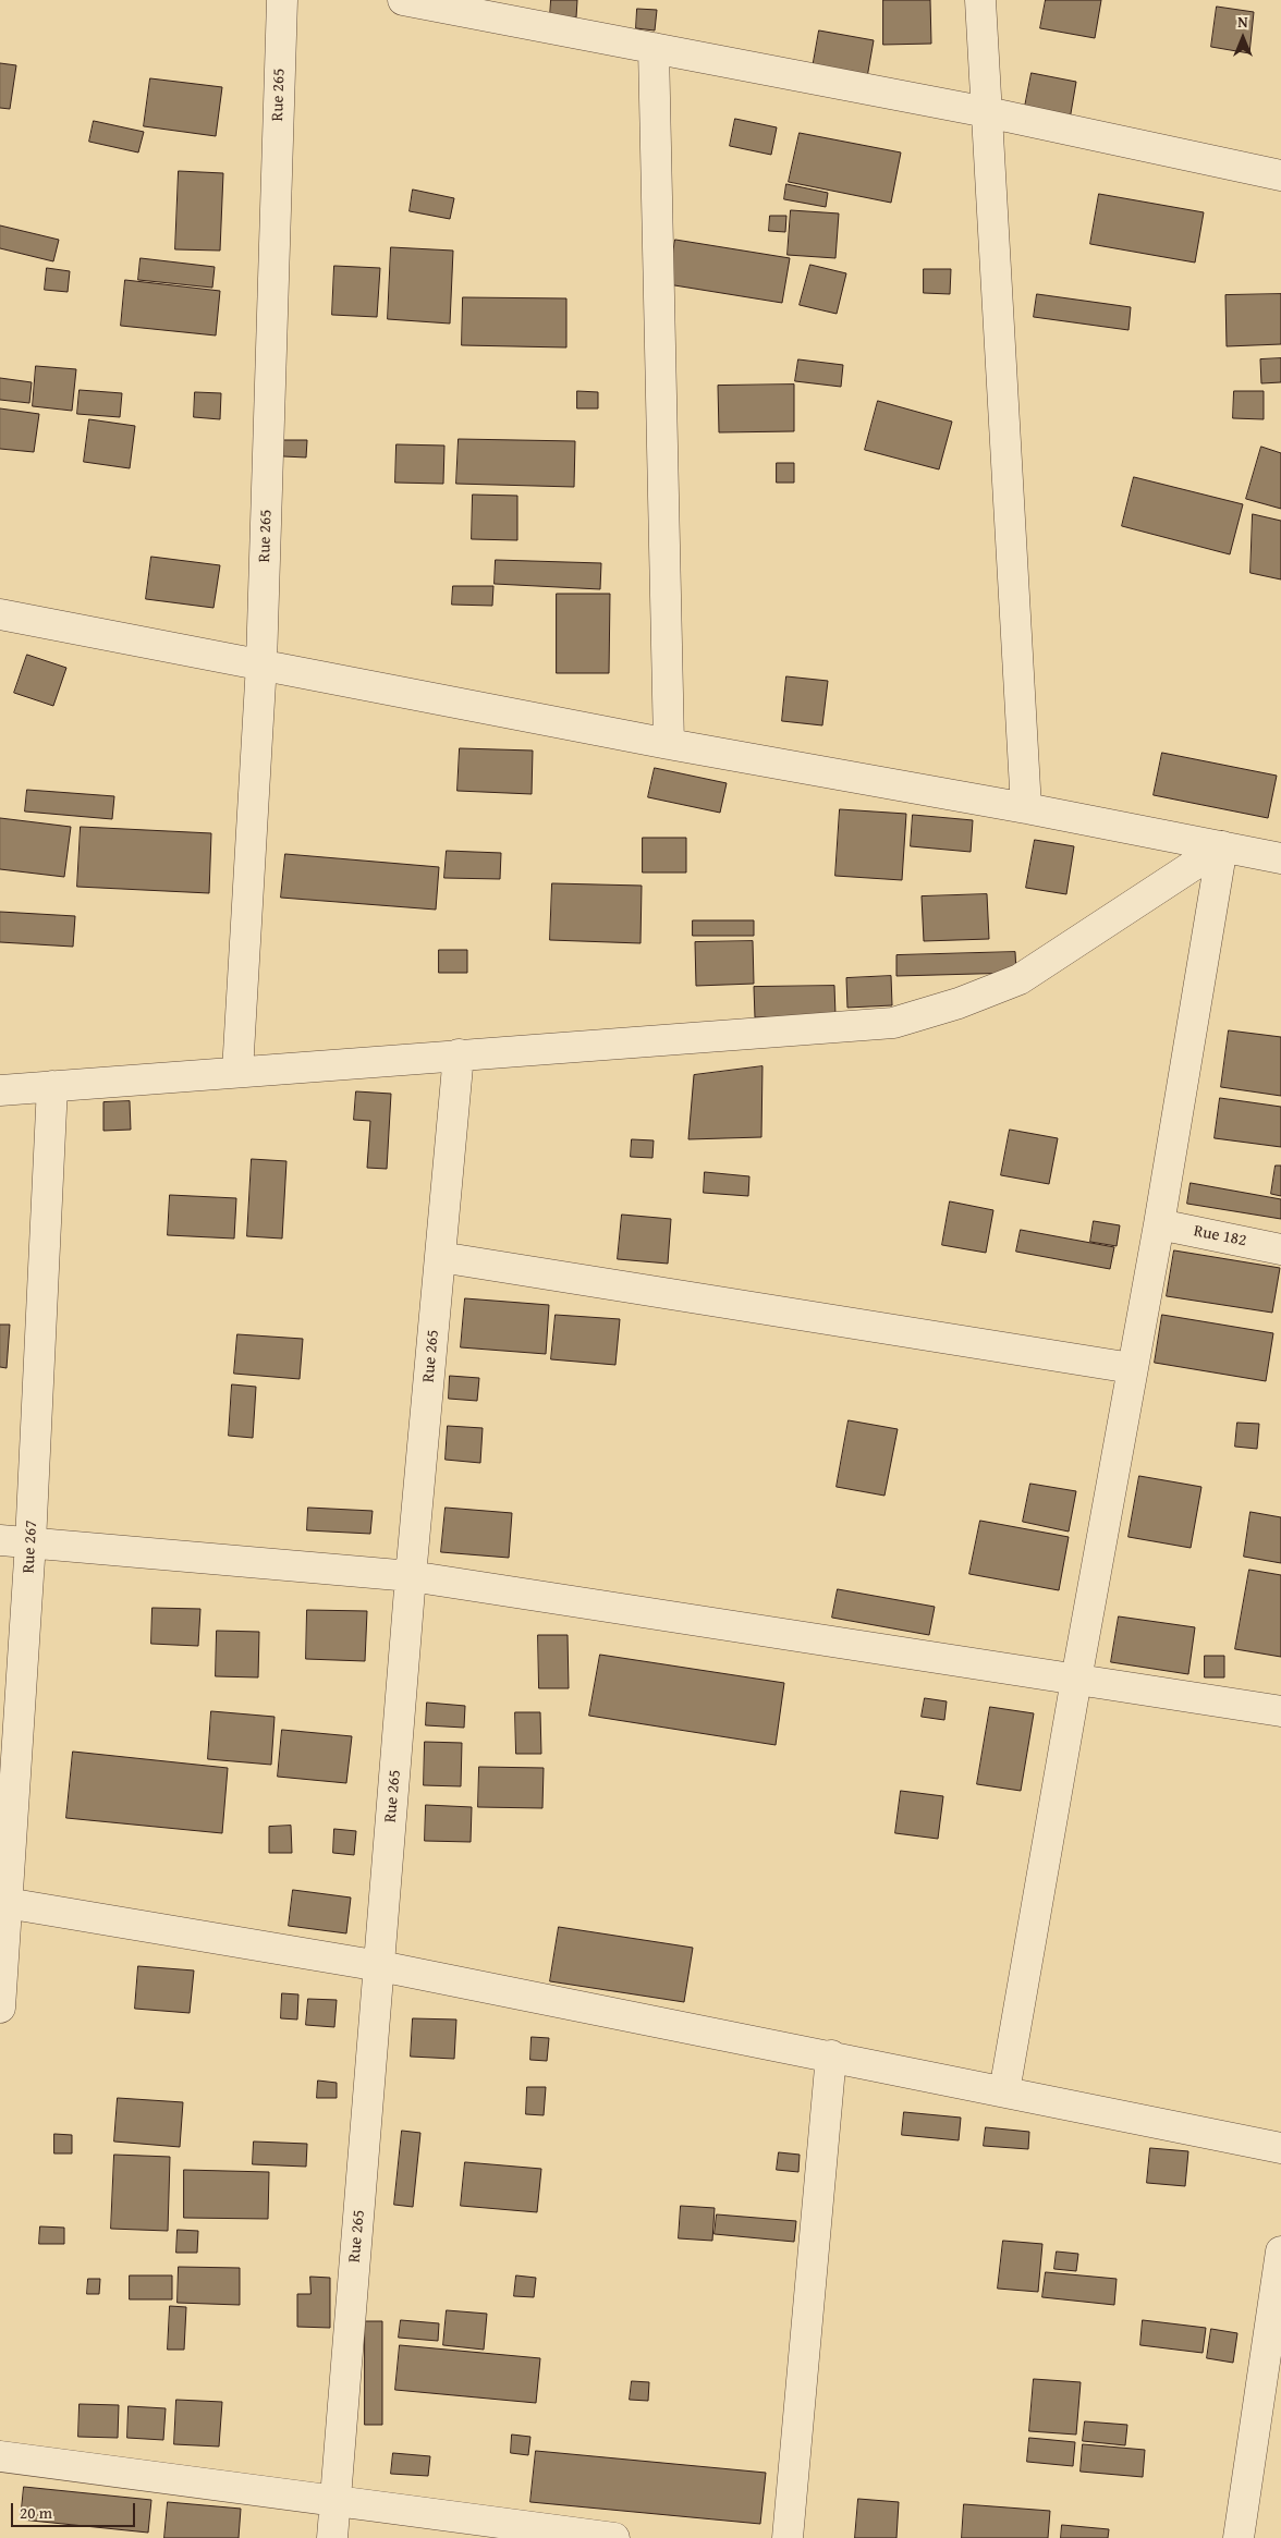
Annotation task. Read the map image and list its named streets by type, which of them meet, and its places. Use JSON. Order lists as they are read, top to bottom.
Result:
{
  "streets": {
    "street": ["Rue 265", "Rue 182", "Rue 267"]
  },
  "scale_bar": "20 m",
  "north": "top"
}
